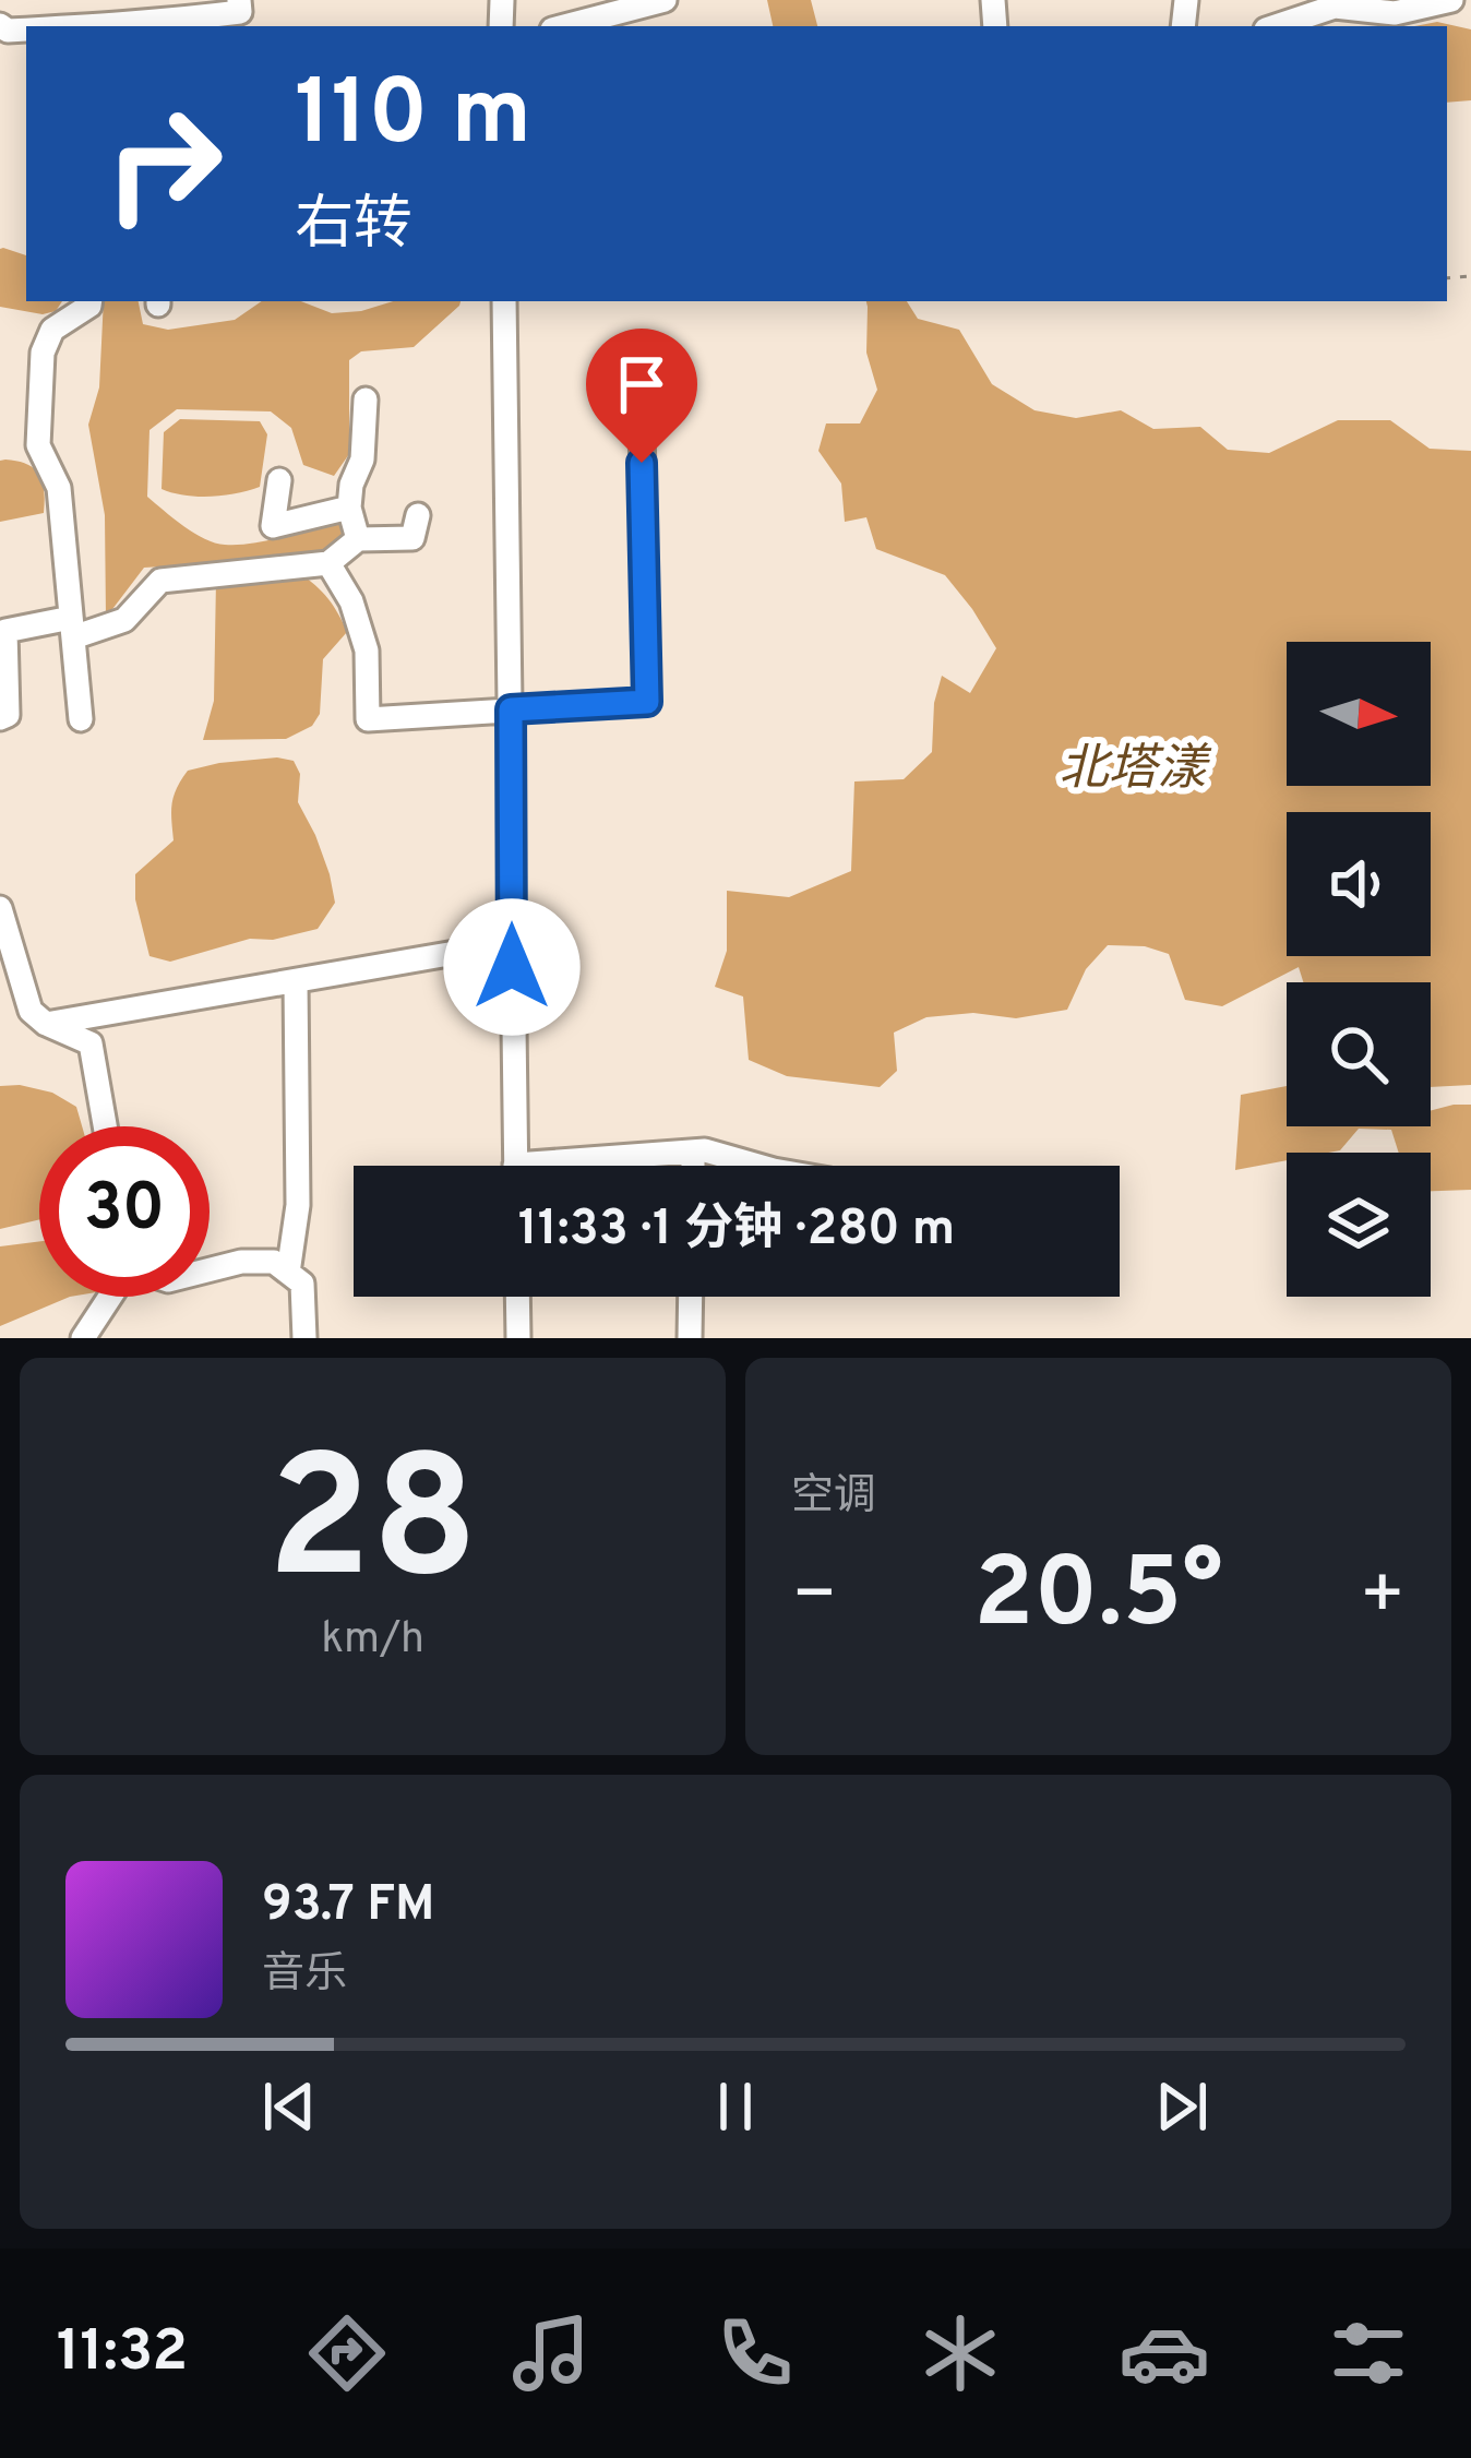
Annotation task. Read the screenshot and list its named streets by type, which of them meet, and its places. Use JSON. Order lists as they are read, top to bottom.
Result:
{
  "water": ["北塔漾"],
  "north": "right",
  "page": {
    "turn": ["110 m", "右转"],
    "limit": "30",
    "trip": "11:33 · 1 分钟 · 280 m",
    "tile": [
      ["28", "km/h"],
      "空调"
    ],
    "heat": ["−", "20.5°", "+"],
    "song": ["93.7 FM", "音乐"],
    "tabs": "11:32"
  }
}
